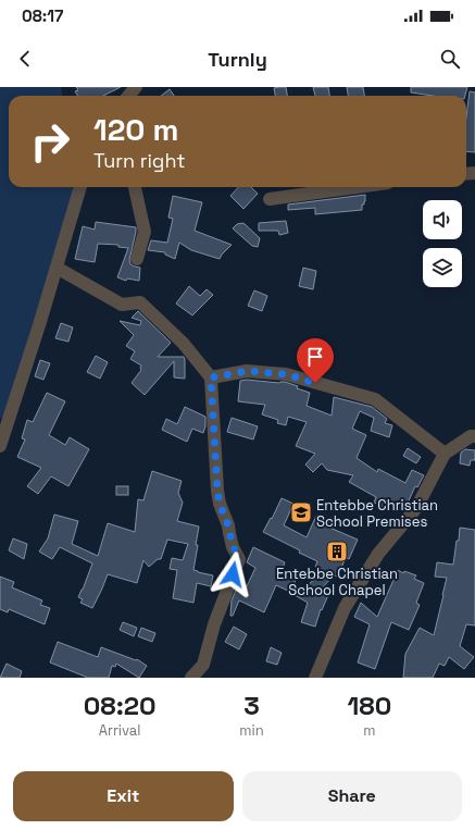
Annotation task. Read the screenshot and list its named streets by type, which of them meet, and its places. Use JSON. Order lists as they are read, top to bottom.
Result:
{
  "places": {
    "school or university": ["Entebbe Christian School Premises"],
    "building": ["Entebbe Christian School Chapel"]
  },
  "page": {
    "status": "08:17",
    "header": "Turnly",
    "turn": ["120 m", "Turn right"],
    "eta": [
      "08:20",
      "Arrival",
      "3",
      "min",
      "180",
      "m"
    ],
    "buttons": ["Exit", "Share"]
  }
}
